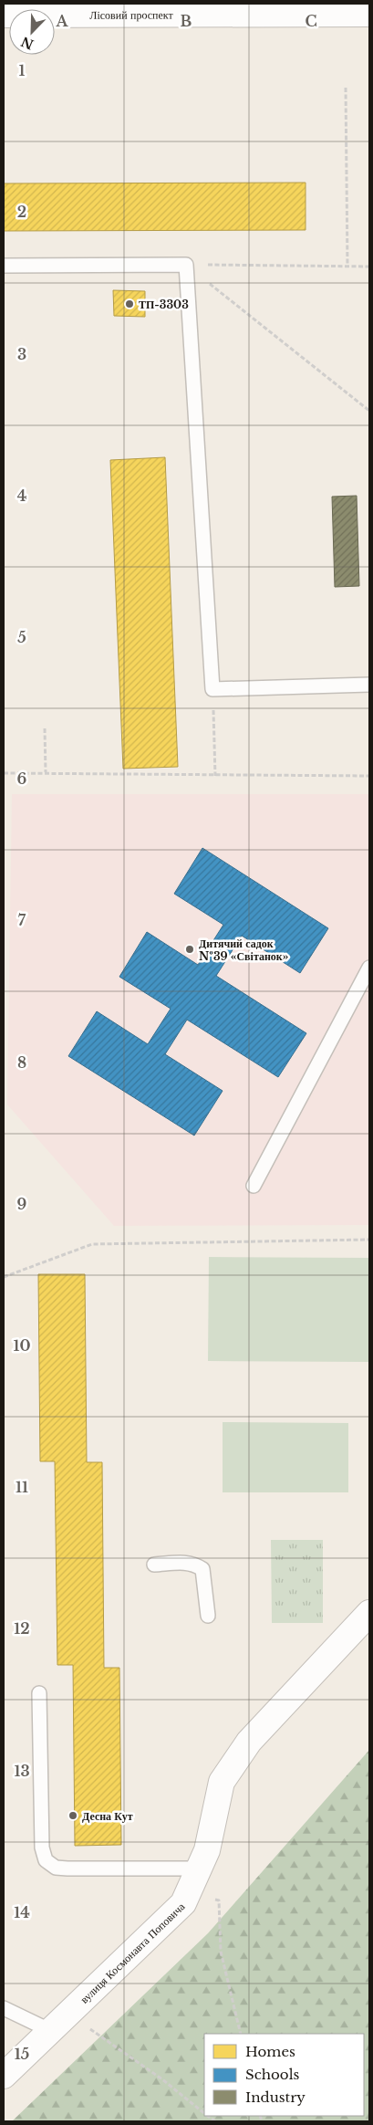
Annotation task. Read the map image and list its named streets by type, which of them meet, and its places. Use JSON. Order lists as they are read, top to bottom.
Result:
{
  "streets": {
    "street": ["Лісовий проспект", "вулиця Космонавта Поповича"]
  },
  "places": ["ТП-3303", "Дитячий садок №39 «Світанок»", "Десна Кут"],
  "legend": ["Homes", "Schools", "Industry"],
  "north": "bottom left",
  "grid": {
    "columns": ["A", "B", "C"],
    "rows": [
      "1",
      "2",
      "3",
      "4",
      "5",
      "6",
      "7",
      "8",
      "9",
      "10",
      "11",
      "12",
      "13",
      "14",
      "15"
    ]
  }
}
